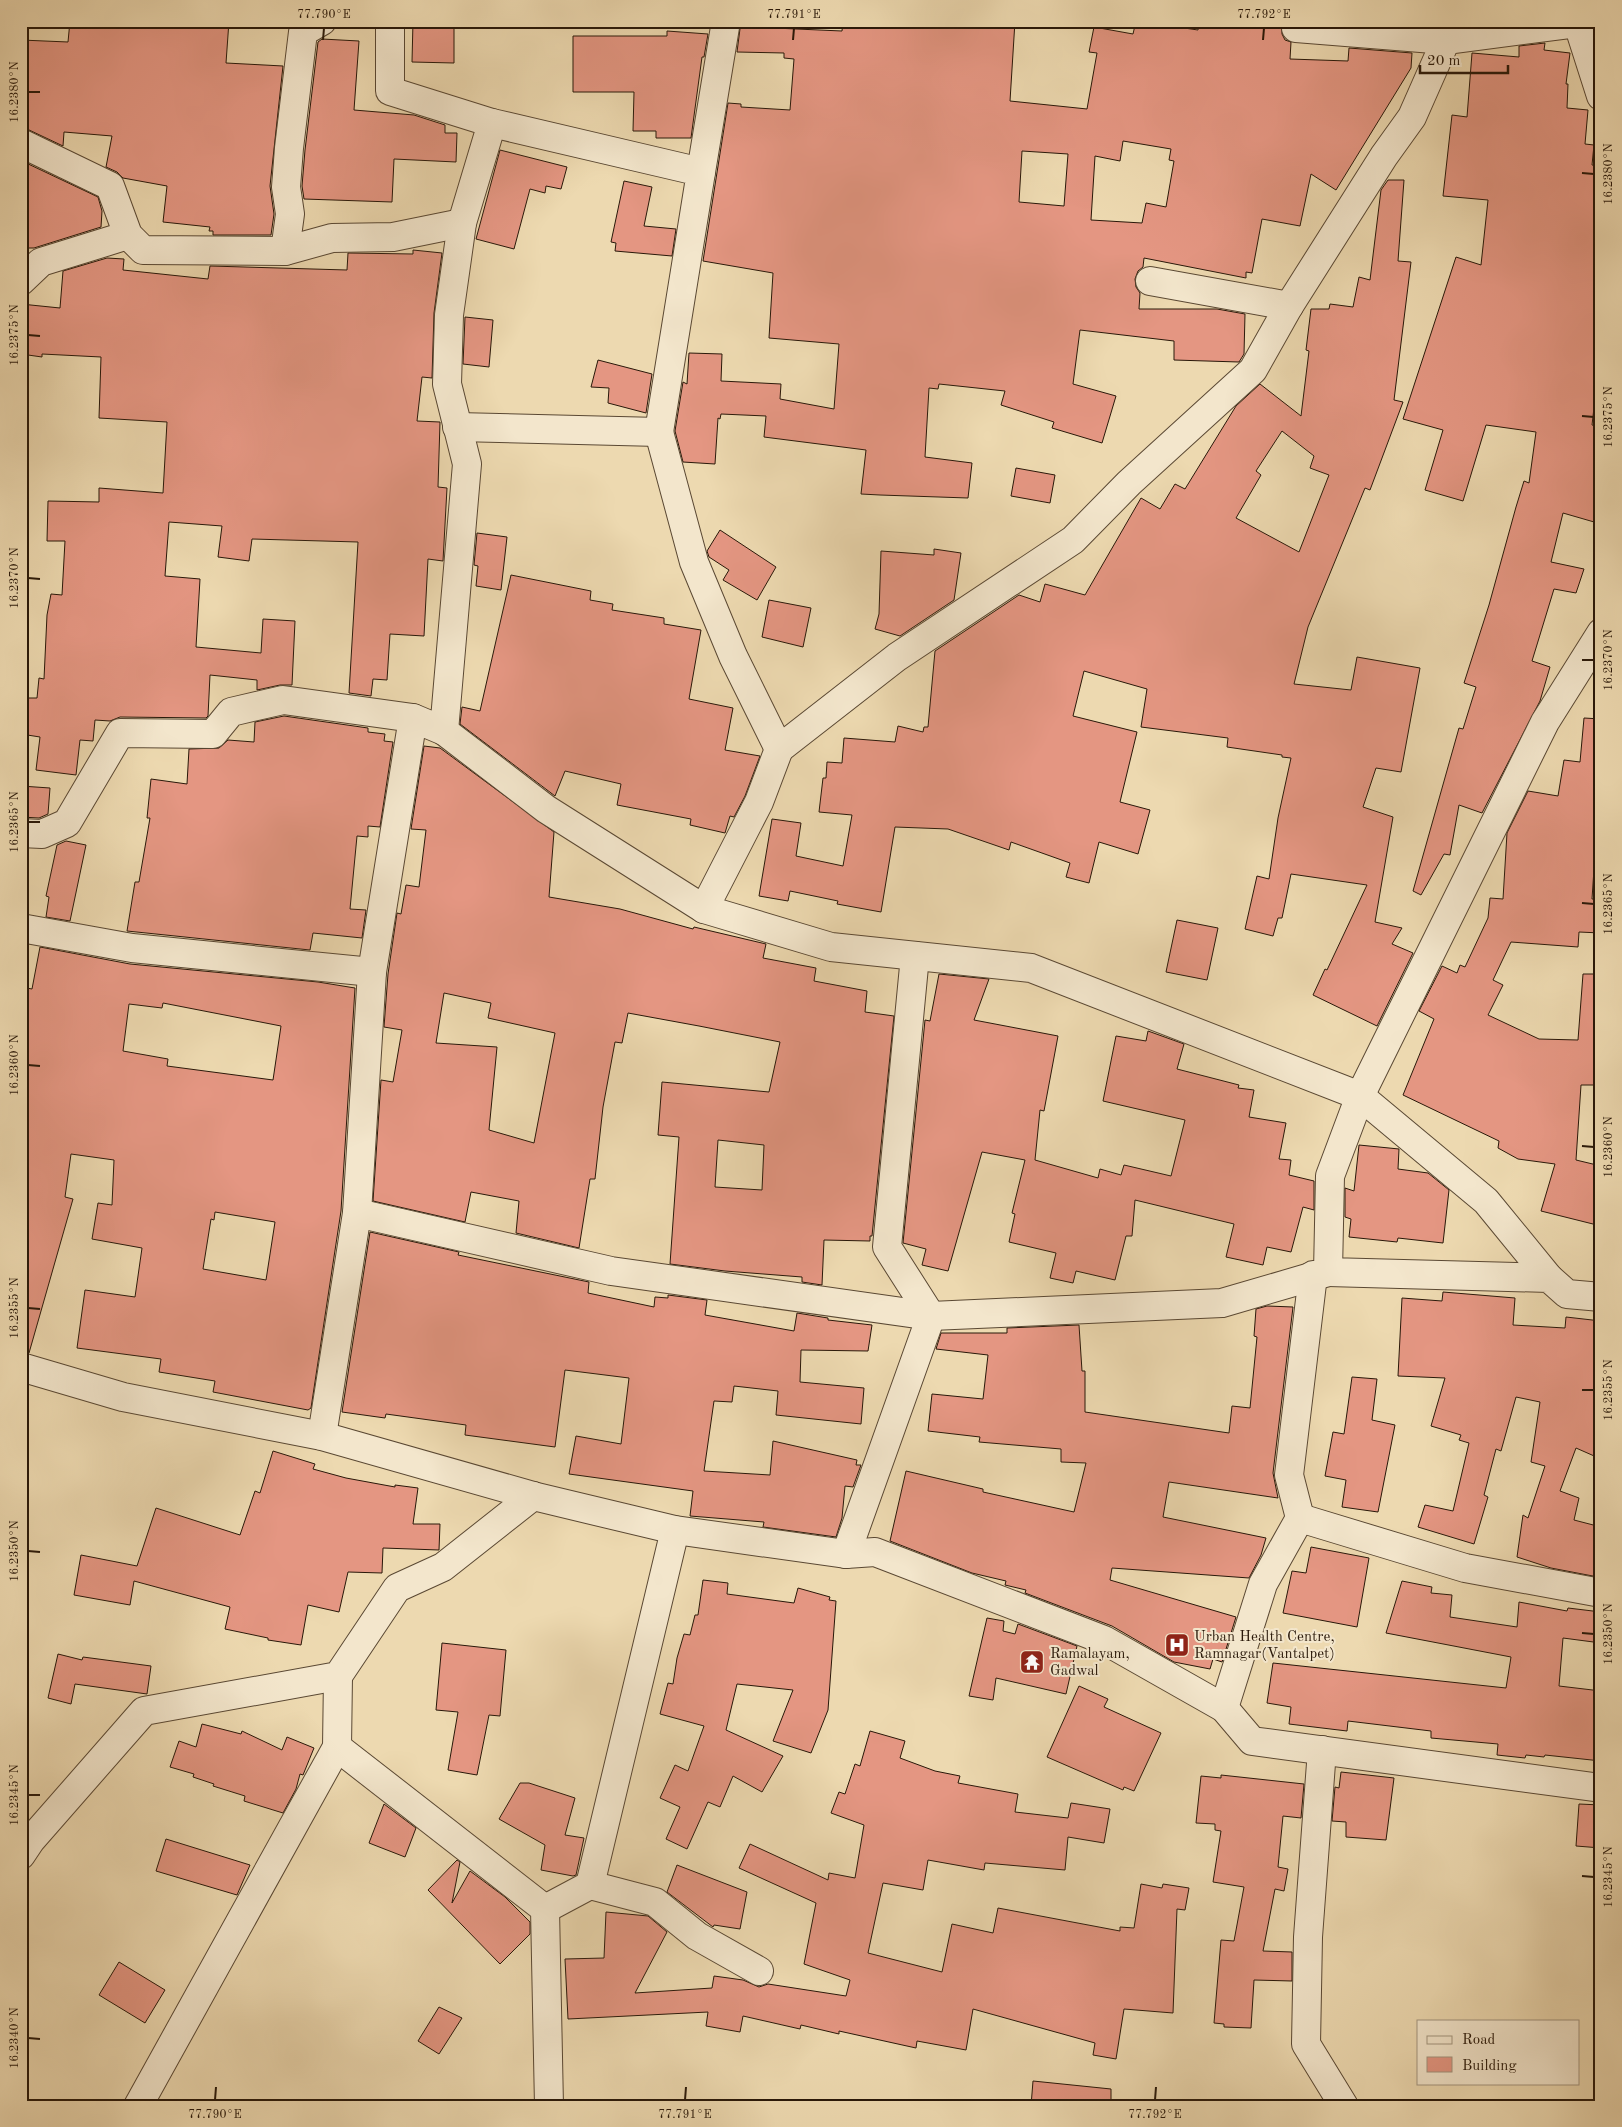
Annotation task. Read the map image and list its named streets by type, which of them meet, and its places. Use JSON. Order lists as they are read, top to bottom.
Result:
{
  "places": {
    "hospital": ["Urban Health Centre, Ramnagar(Vantalpet)"],
    "temple": ["Ramalayam, Gadwal"]
  },
  "legend": ["Road", "Building"],
  "scale_bar": "20 m",
  "coordinates": [
    "77.790°E",
    "77.791°E",
    "77.792°E",
    "16.2380°N",
    "16.2375°N",
    "16.2370°N",
    "16.2365°N",
    "16.2360°N",
    "16.2355°N",
    "16.2350°N",
    "16.2345°N",
    "16.2340°N"
  ]
}
